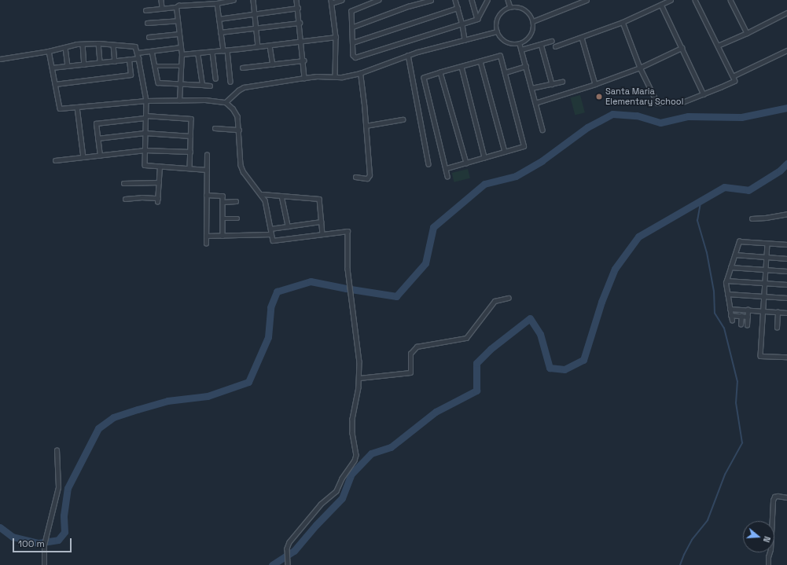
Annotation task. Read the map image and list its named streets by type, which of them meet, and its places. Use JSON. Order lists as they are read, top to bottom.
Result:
{
  "places": ["Santa Maria Elementary School"],
  "scale_bar": "100 m",
  "north": "right"
}
